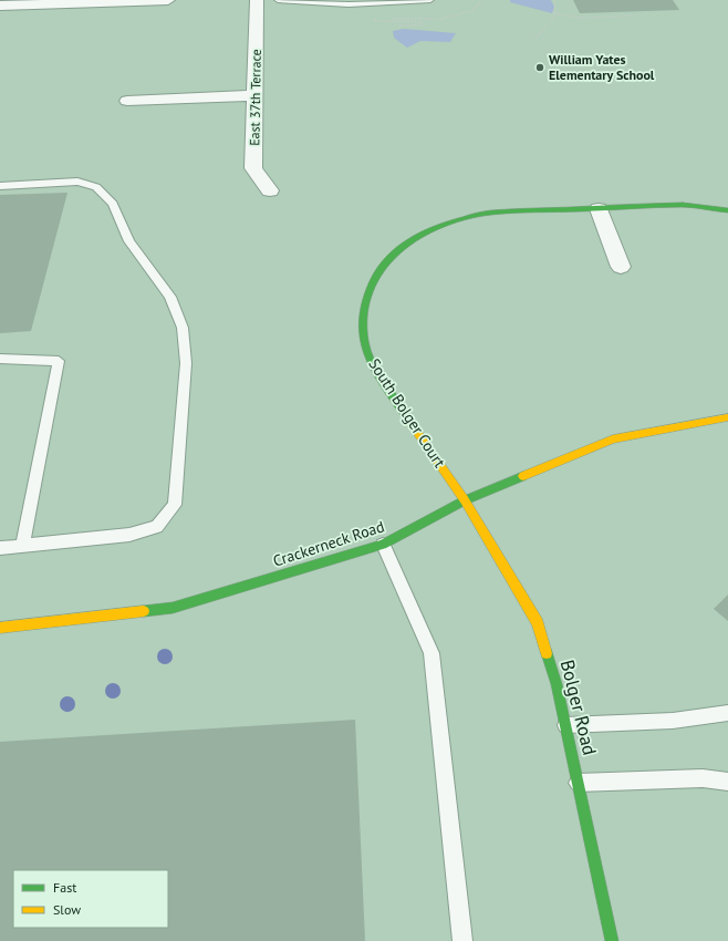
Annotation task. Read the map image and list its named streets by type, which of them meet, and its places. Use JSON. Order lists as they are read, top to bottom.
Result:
{
  "streets": {
    "street": [
      "East 37th Terrace",
      "South Bolger Court",
      "Crackerneck Road",
      "Bolger Road"
    ]
  },
  "crossings": [
    ["South Bolger Court", "Crackerneck Road"],
    ["South Bolger Court", "Bolger Road"],
    ["Crackerneck Road", "Bolger Road"]
  ],
  "places": ["William Yates Elementary School"],
  "legend": ["Fast", "Slow"]
}
